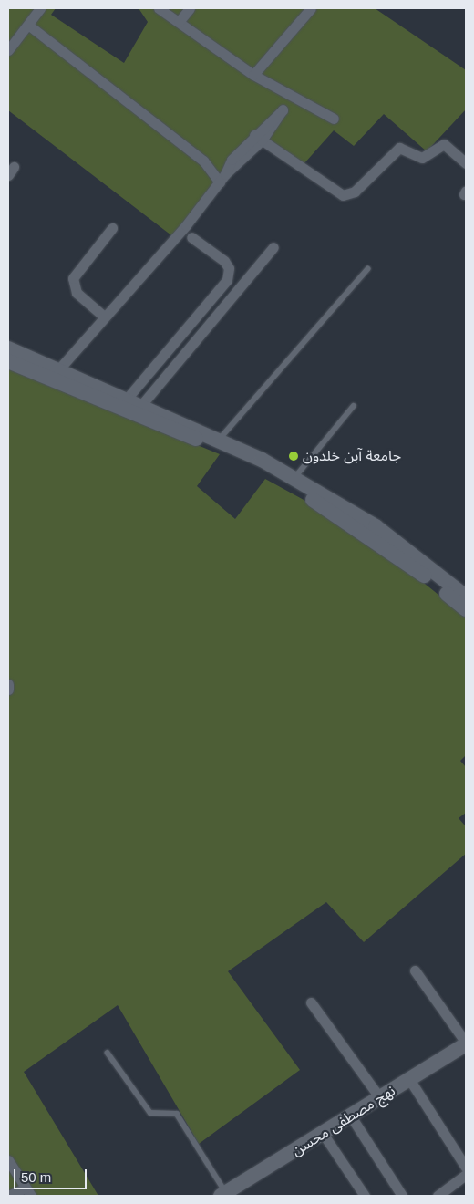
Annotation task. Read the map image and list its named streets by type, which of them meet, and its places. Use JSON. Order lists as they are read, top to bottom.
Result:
{
  "streets": {
    "main road": ["نهج مصطفى محسن"]
  },
  "places": ["جامعة آبن خلدون"],
  "scale_bar": "50 m"
}
